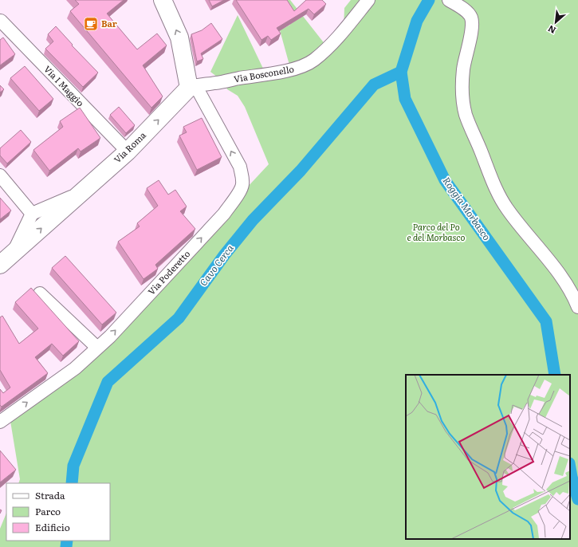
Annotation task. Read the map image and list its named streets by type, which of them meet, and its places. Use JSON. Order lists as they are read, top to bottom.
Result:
{
  "streets": {
    "street": [
      "Via Bosconello",
      "Via I Maggio",
      "Via Roma",
      "Via Poderetto"
    ]
  },
  "crossings": [
    ["Via Bosconello", "Via Roma"],
    ["Via Bosconello", "Via Poderetto"],
    ["Via I Maggio", "Via Roma"],
    ["Via Roma", "Via Poderetto"]
  ],
  "one_way": ["Via Poderetto"],
  "water": ["Roggia Morbasco", "Cavo Cerca"],
  "parks": ["Parco del Po e del Morbasco"],
  "places": {
    "cafe": ["Bar"]
  },
  "legend": ["Strada", "Parco", "Edificio"],
  "north": "bottom left"
}
